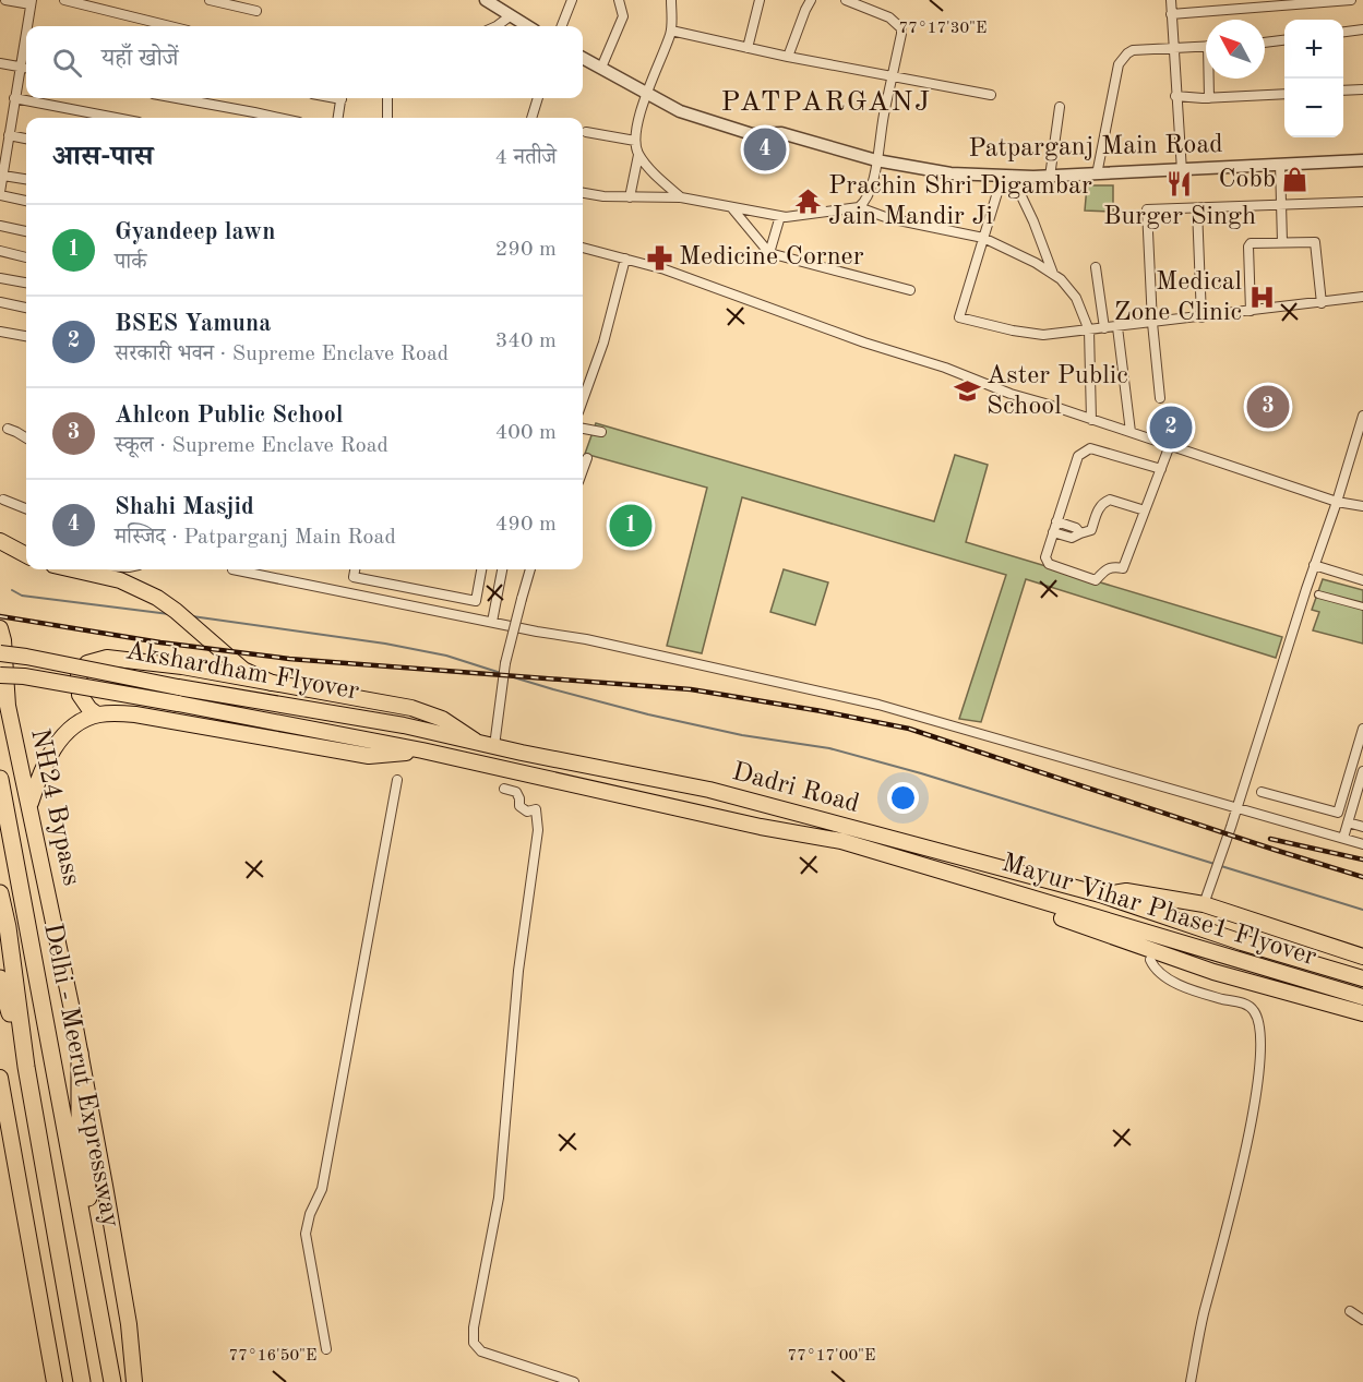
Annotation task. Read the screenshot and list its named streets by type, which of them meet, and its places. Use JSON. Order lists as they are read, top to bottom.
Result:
{
  "streets": {
    "highway": ["Delhi - Meerut Expressway"],
    "main road": [
      "Akshardham Flyover",
      "Dadri Road",
      "NH24 Bypass",
      "Mayur Vihar Phase1 Flyover"
    ],
    "street": ["Patparganj Main Road"]
  },
  "crossings": [
    ["Akshardham Flyover", "Dadri Road"],
    ["Dadri Road", "Mayur Vihar Phase1 Flyover"]
  ],
  "districts": ["PATPARGANJ"],
  "places": {
    "shop": ["Cobb"],
    "restaurant": ["Burger Singh"],
    "temple": ["Prachin Shri Digambar Jain Mandir Ji"],
    "pharmacy": ["Medicine Corner"],
    "hospital": ["Medical Zone Clinic"],
    "school or university": ["Aster Public School"]
  },
  "north": "top left",
  "page": {
    "map_buttons": ["+", "−"],
    "search": "यहाँ खोजें",
    "heading": ["आस-पास", "4 नतीजे"],
    "pins": [
      "4",
      "3",
      "2",
      "1"
    ],
    "list": [
      {
        "mark": "1",
        "name": "Gyandeep lawn",
        "note": "पार्क",
        "value": "290 m"
      },
      {
        "mark": "2",
        "name": "BSES Yamuna",
        "note": "सरकारी भवन · Supreme Enclave Road",
        "value": "340 m"
      },
      {
        "mark": "3",
        "name": "Ahlcon Public School",
        "note": "स्कूल · Supreme Enclave Road",
        "value": "400 m"
      },
      {
        "mark": "4",
        "name": "Shahi Masjid",
        "note": "मस्जिद · Patparganj Main Road",
        "value": "490 m"
      }
    ]
  },
  "coordinates": ["77°17'30\"E", "77°16'50\"E", "77°17'00\"E"]
}
